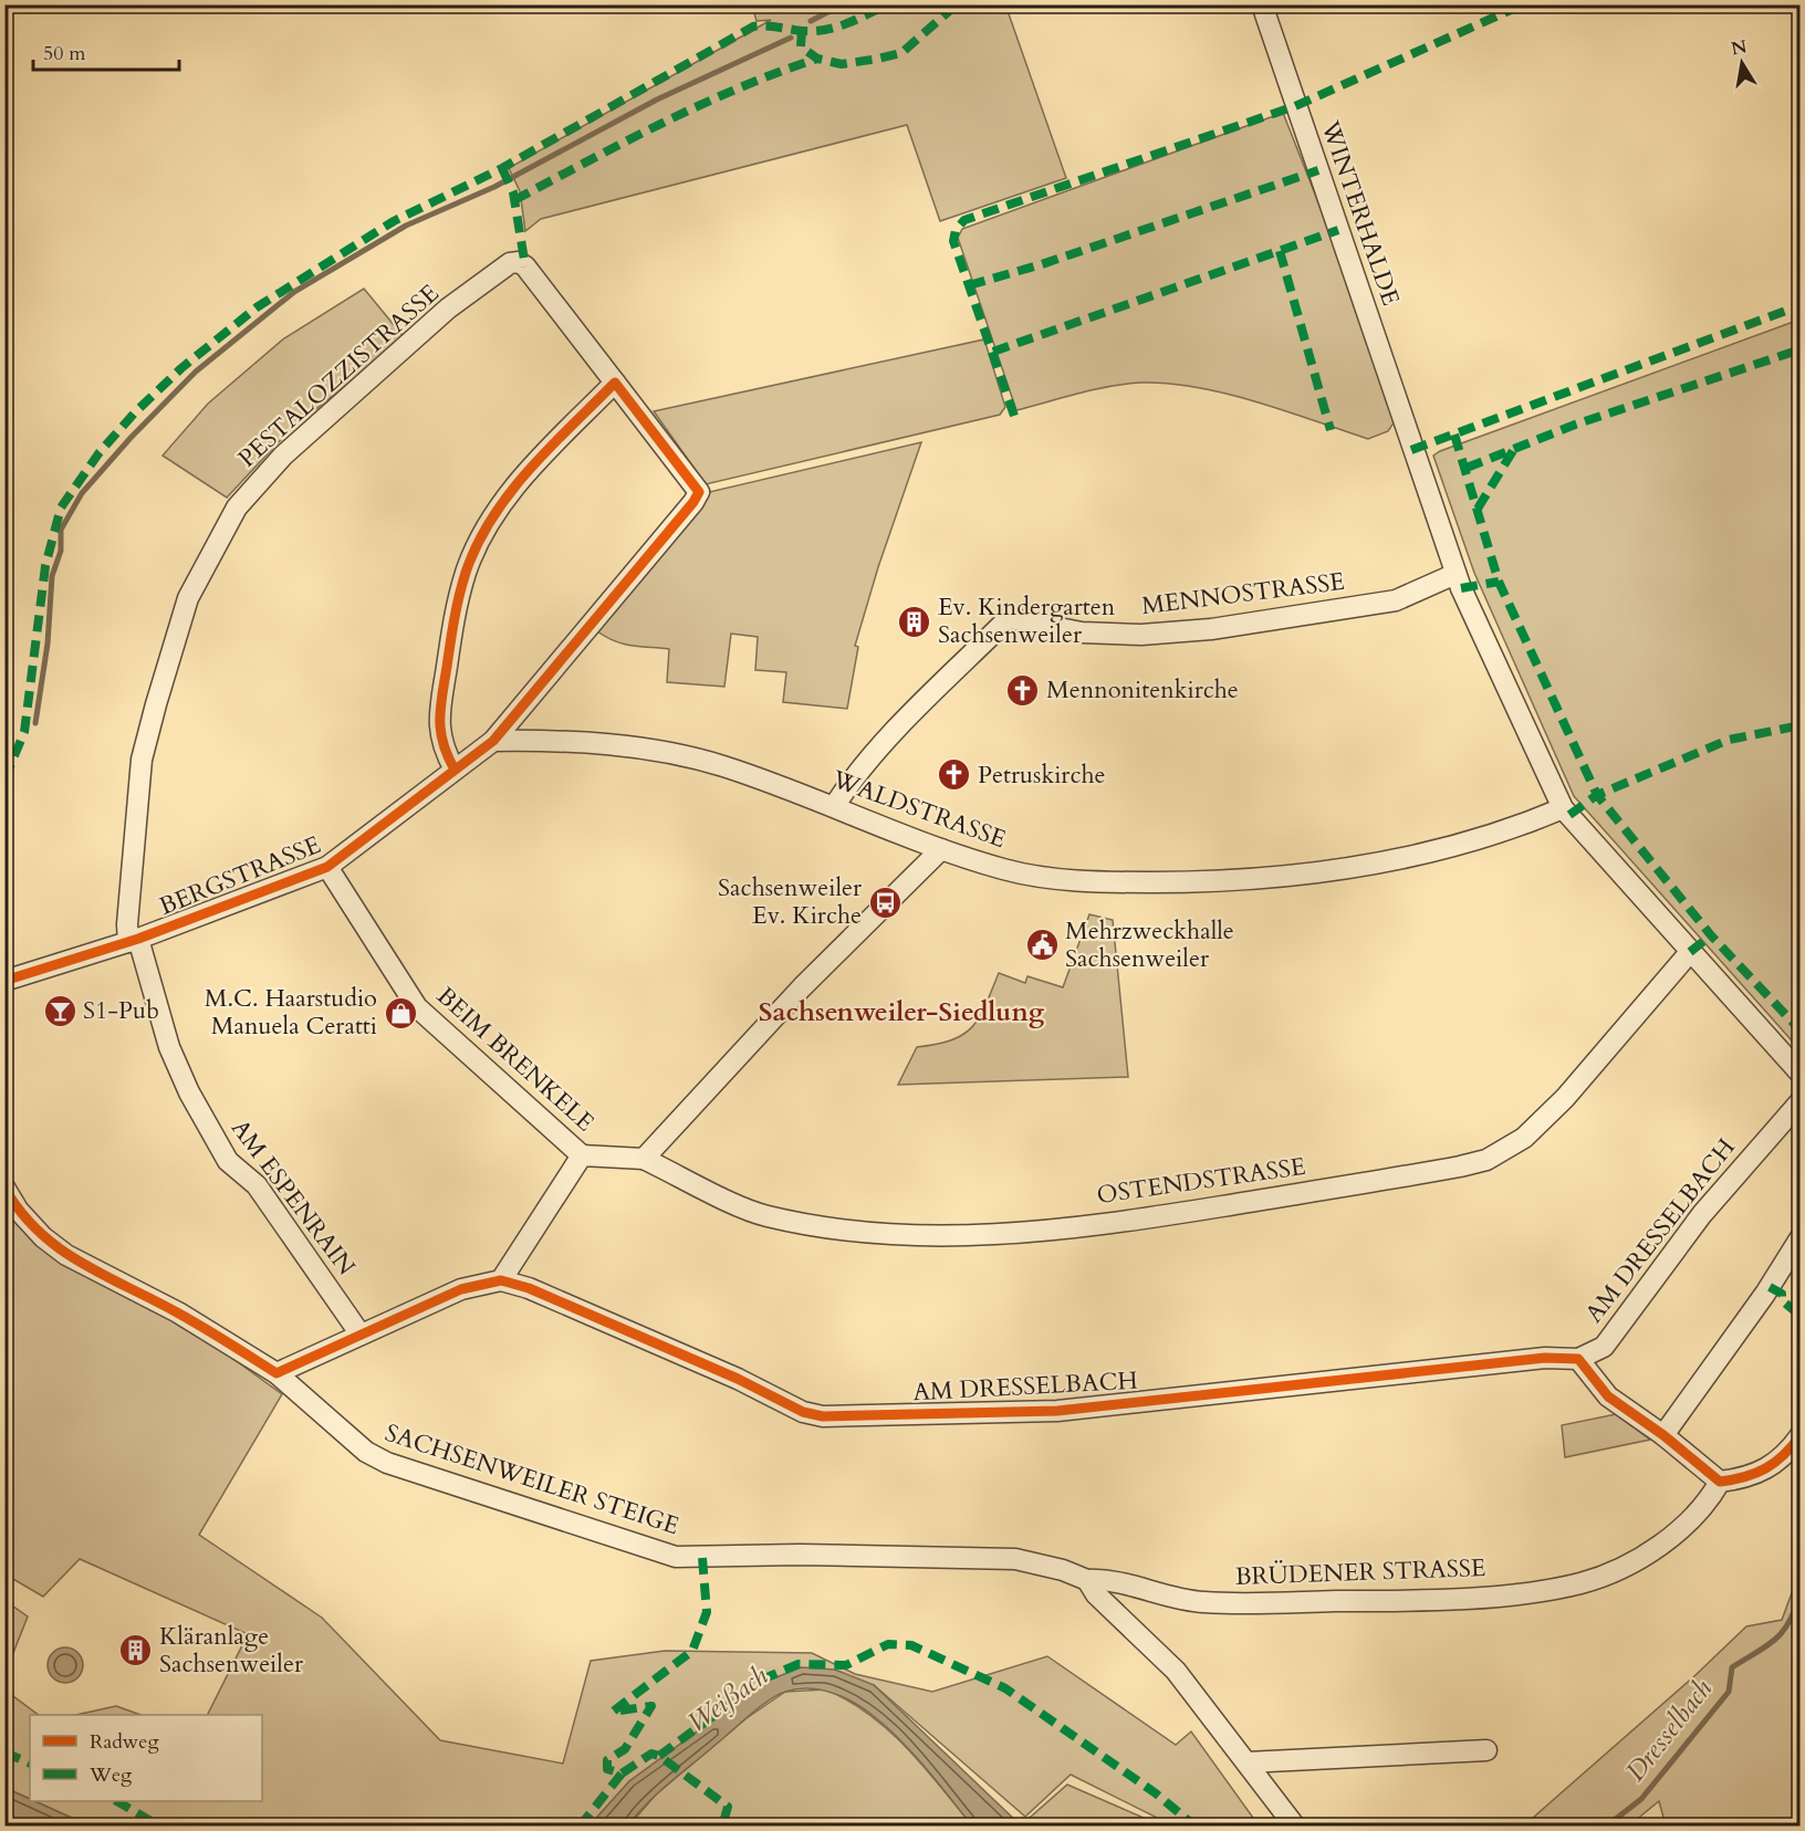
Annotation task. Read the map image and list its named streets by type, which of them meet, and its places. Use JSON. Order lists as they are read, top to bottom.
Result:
{
  "streets": {
    "street": [
      "WINTERHALDE",
      "PESTALOZZISTRASSE",
      "MENNOSTRASSE",
      "WALDSTRASSE",
      "BERGSTRASSE",
      "BEIM BRENKELE",
      "OSTENDSTRASSE",
      "AM ESPENRAIN",
      "AM DRESSELBACH",
      "SACHSENWEILER STEIGE",
      "BRÜDENER STRASSE"
    ]
  },
  "crossings": [
    ["WINTERHALDE", "MENNOSTRASSE"],
    ["WINTERHALDE", "WALDSTRASSE"],
    ["WINTERHALDE", "OSTENDSTRASSE"],
    ["PESTALOZZISTRASSE", "BERGSTRASSE"],
    ["PESTALOZZISTRASSE", "AM ESPENRAIN"],
    ["MENNOSTRASSE", "WALDSTRASSE"],
    ["WALDSTRASSE", "BERGSTRASSE"],
    ["BERGSTRASSE", "BEIM BRENKELE"],
    ["BERGSTRASSE", "AM ESPENRAIN"],
    ["SACHSENWEILER STEIGE", "BRÜDENER STRASSE"]
  ],
  "districts": ["Sachsenweiler-Siedlung"],
  "water": ["Weißach", "Dresselbach"],
  "places": {
    "building": ["Ev. Kindergarten Sachsenweiler", "Kläranlage Sachsenweiler"],
    "church": ["Mennonitenkirche", "Petruskirche"],
    "bus stop": ["Sachsenweiler Ev. Kirche"],
    "public building": ["Mehrzweckhalle Sachsenweiler"],
    "bar": ["S1-Pub"],
    "shop": ["M.C. Haarstudio Manuela Ceratti"]
  },
  "legend": ["Radweg", "Weg"],
  "scale_bar": "50 m",
  "north": "top"
}
